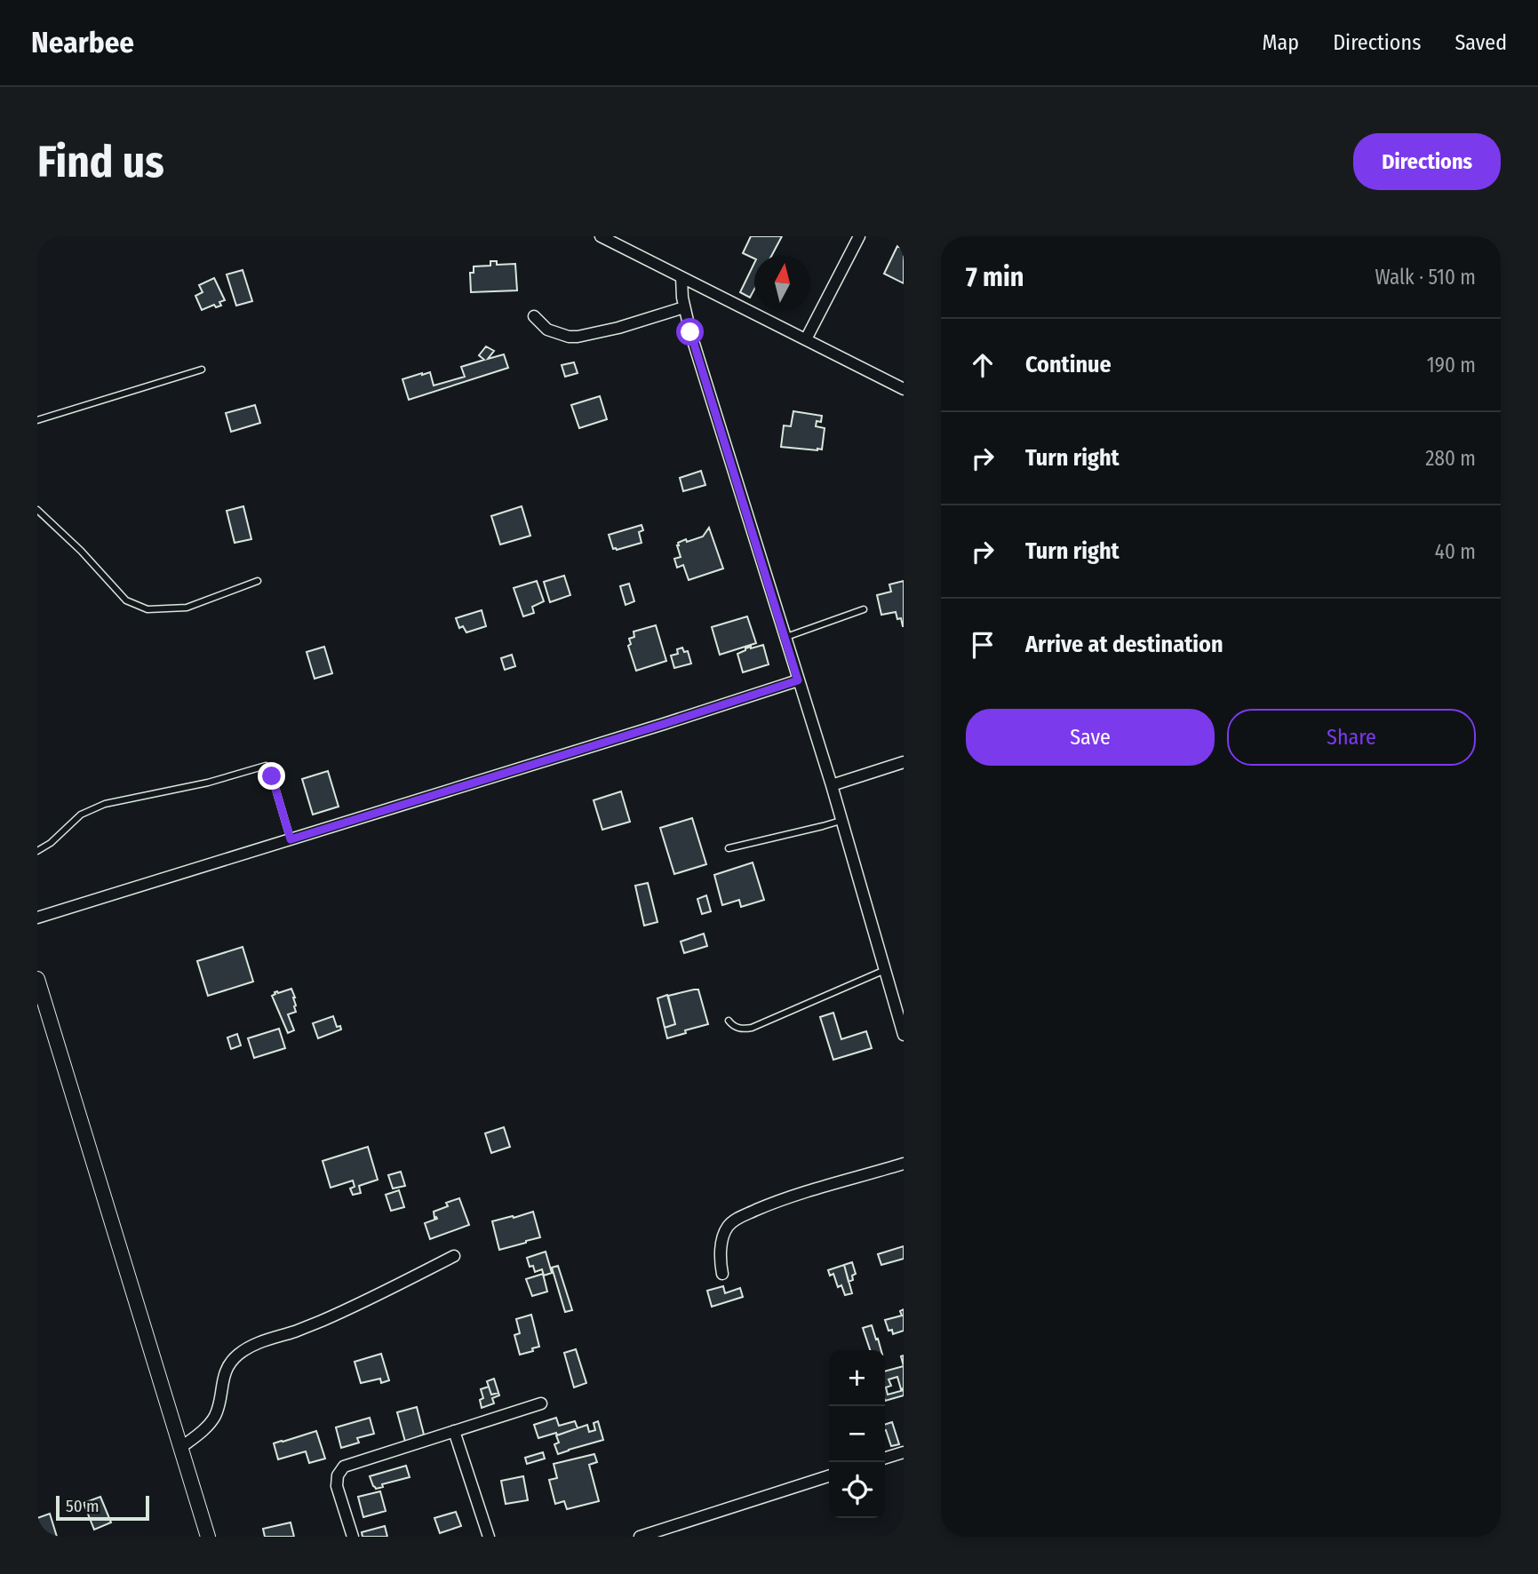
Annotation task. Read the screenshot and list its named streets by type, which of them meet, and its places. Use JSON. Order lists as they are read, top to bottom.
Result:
{
  "scale_bar": "50 m",
  "north": "top",
  "page": {
    "header": "Nearbee",
    "nav": ["Map", "Directions", "Saved"],
    "buttons": [
      "Directions",
      ["Save", "Share"]
    ],
    "title": "Find us",
    "heading": ["7 min", "Walk · 510 m"],
    "list": [
      ["Continue", "190 m"],
      ["Turn right", "280 m"],
      ["Turn right", "40 m"],
      "Arrive at destination"
    ],
    "map_buttons": ["+", "−"],
    "scale": "50 m"
  }
}
